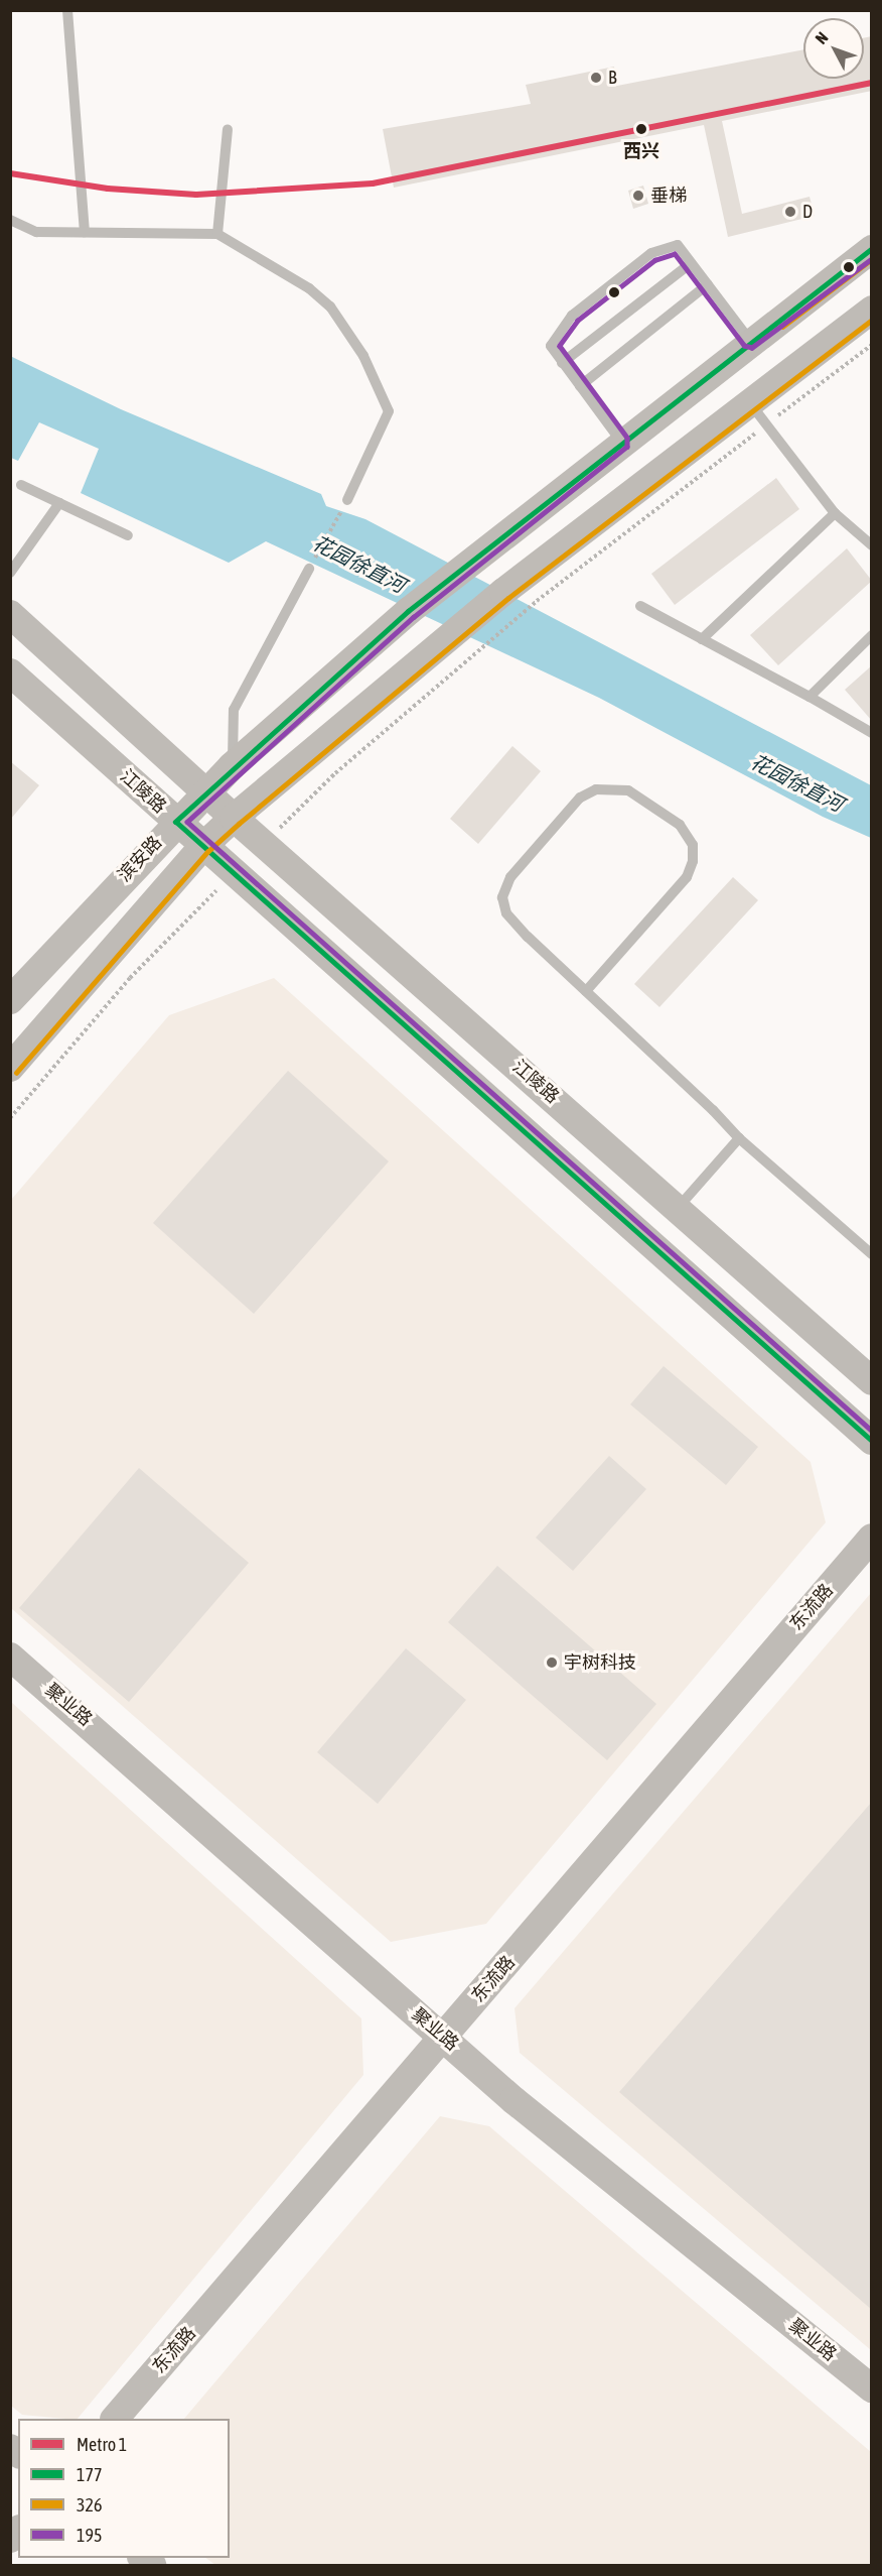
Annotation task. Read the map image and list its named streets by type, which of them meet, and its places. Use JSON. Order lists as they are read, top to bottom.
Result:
{
  "streets": {
    "main road": [
      "江陵路",
      "滨安路",
      "东流路",
      "聚业路"
    ]
  },
  "crossings": [
    ["江陵路", "滨安路"],
    ["东流路", "聚业路"]
  ],
  "water": ["花园徐直河"],
  "places": [
    "B",
    "西兴",
    "垂梯",
    "D",
    "宇树科技"
  ],
  "lines": [
    "metro line 1",
    "transit line 177",
    "transit line 195",
    "transit line 326"
  ],
  "legend": [
    "Metro 1",
    "177",
    "326",
    "195"
  ],
  "north": "top left"
}
